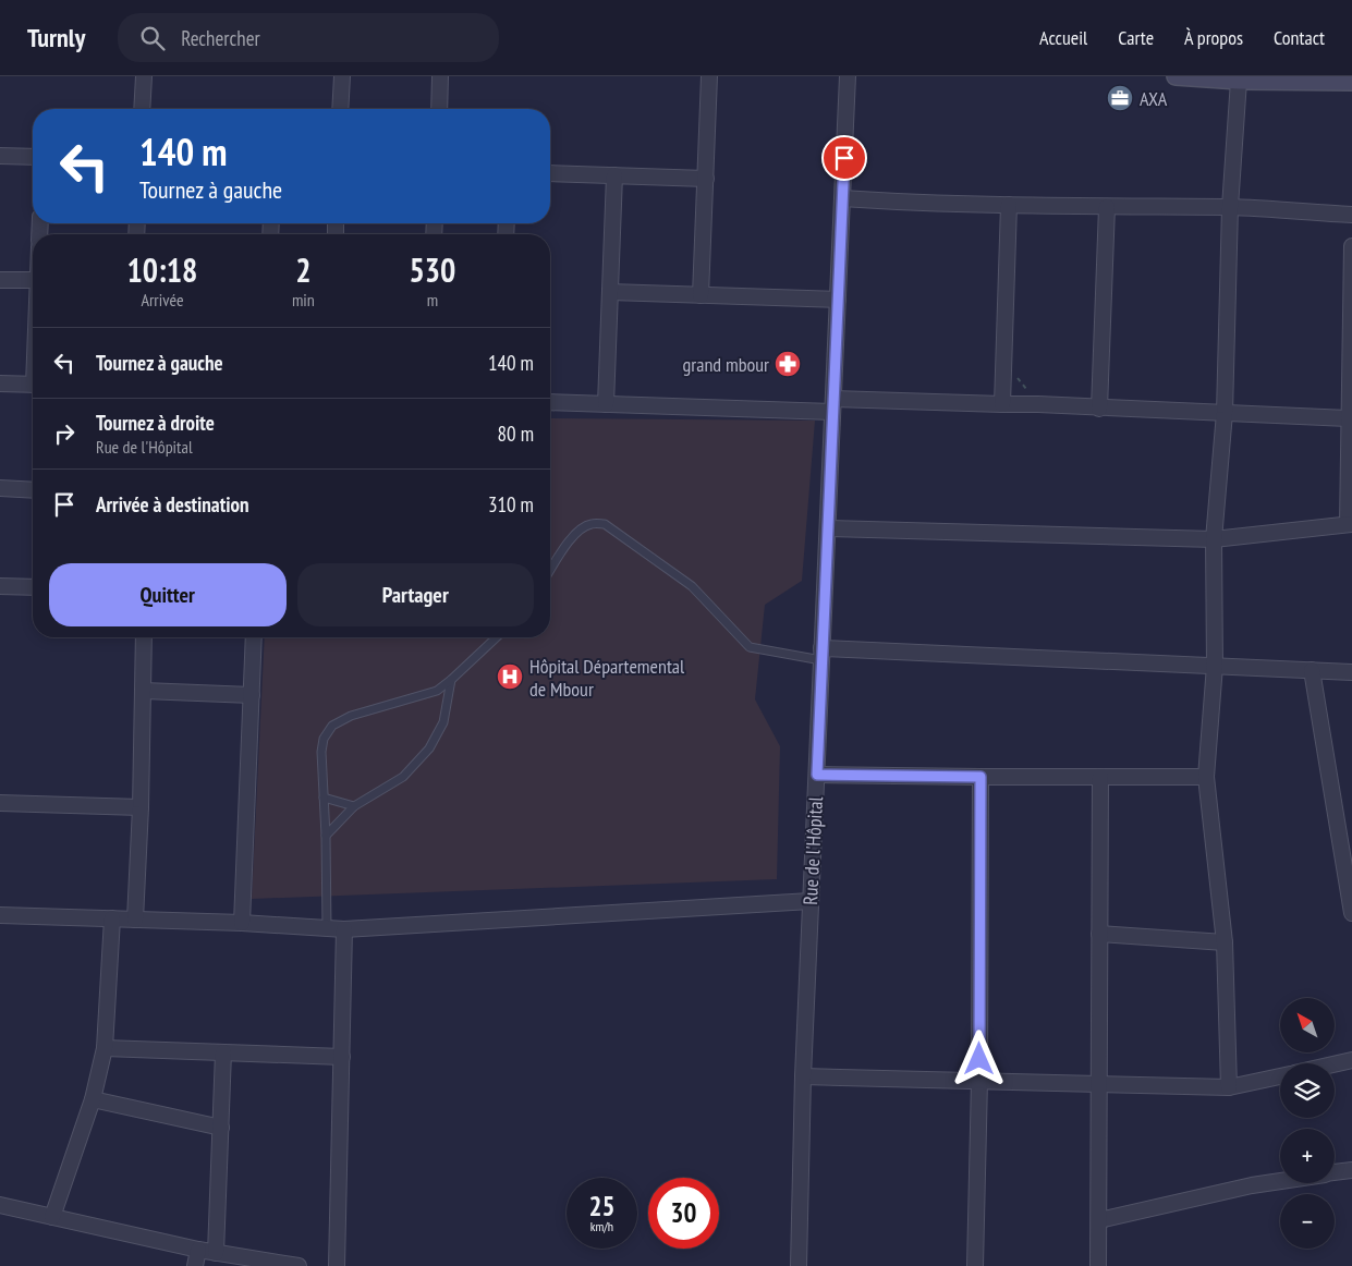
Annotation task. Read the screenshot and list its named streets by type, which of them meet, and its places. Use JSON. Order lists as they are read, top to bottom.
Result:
{
  "streets": {
    "street": ["Rue de l'Hôpital"]
  },
  "places": {
    "office": ["AXA"],
    "pharmacy": ["grand mbour"],
    "hospital": ["Hôpital Départemental de Mbour"]
  },
  "north": "top left",
  "page": {
    "header": "Turnly",
    "search": "Rechercher",
    "nav": [
      "Accueil",
      "Carte",
      "À propos",
      "Contact"
    ],
    "turn": ["140 m", "Tournez à gauche"],
    "eta": [
      "10:18",
      "Arrivée",
      "2",
      "min",
      "530",
      "m"
    ],
    "list": [
      {
        "name": "Tournez à gauche",
        "value": "140 m"
      },
      {
        "name": "Tournez à droite",
        "note": "Rue de l'Hôpital",
        "value": "80 m"
      },
      {
        "name": "Arrivée à destination",
        "value": "310 m"
      }
    ],
    "buttons": ["Quitter", "Partager"],
    "map_buttons": ["+", "−"],
    "speed": "25 km/h",
    "limit": "30"
  }
}
